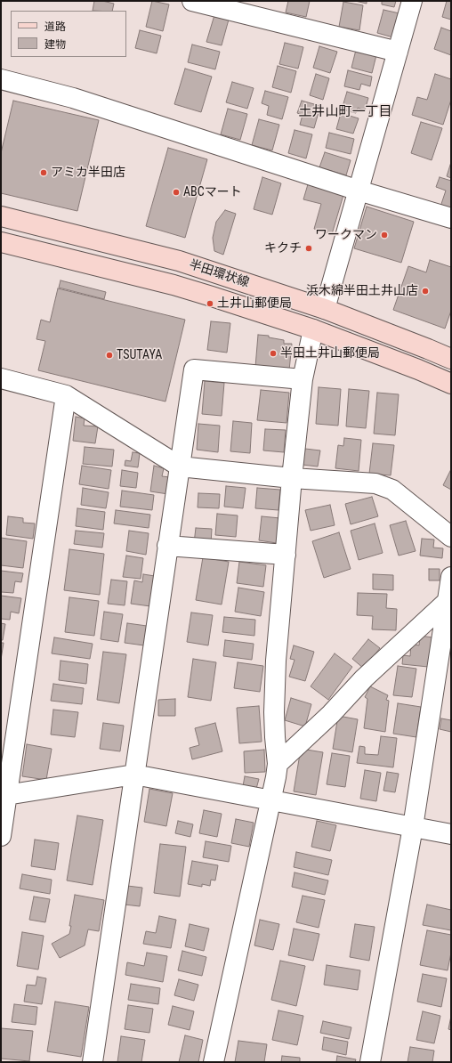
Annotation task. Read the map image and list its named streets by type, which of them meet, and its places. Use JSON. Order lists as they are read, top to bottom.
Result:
{
  "streets": {
    "main road": ["半田環状線"]
  },
  "districts": ["土井山町一丁目"],
  "places": [
    "アミカ半田店",
    "ABCマート",
    "ワークマン",
    "キクチ",
    "浜木綿半田土井山店",
    "土井山郵便局",
    "半田土井山郵便局",
    "TSUTAYA"
  ],
  "legend": ["道路", "建物"]
}
